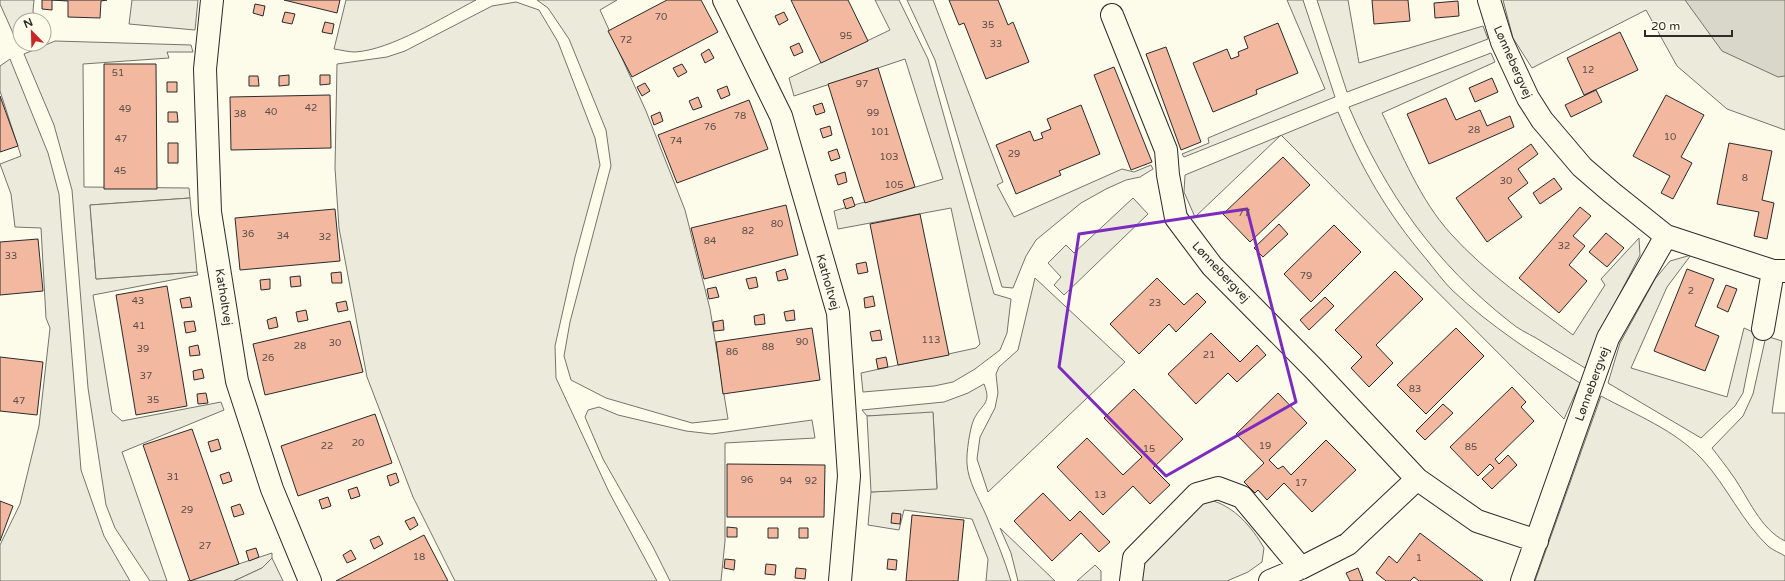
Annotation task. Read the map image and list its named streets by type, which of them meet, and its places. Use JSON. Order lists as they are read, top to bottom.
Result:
{
  "streets": {
    "street": ["Lønnebergvej", "Katholtvej"]
  },
  "house_numbers": [
    "70",
    "35",
    "95",
    "72",
    "33",
    "12",
    "51",
    "97",
    "42",
    "49",
    "40",
    "99",
    "38",
    "78",
    "76",
    "28",
    "101",
    "10",
    "47",
    "74",
    "29",
    "103",
    "45",
    "8",
    "30",
    "105",
    "77",
    "80",
    "82",
    "36",
    "34",
    "32",
    "84",
    "32",
    "33",
    "79",
    "2",
    "43",
    "23",
    "41",
    "113",
    "90",
    "30",
    "28",
    "88",
    "39",
    "86",
    "21",
    "26",
    "37",
    "83",
    "35",
    "47",
    "20",
    "22",
    "19",
    "85",
    "15",
    "31",
    "96",
    "94",
    "92",
    "17",
    "13",
    "29",
    "27",
    "18",
    "1"
  ],
  "scale_bar": "20 m",
  "north": "top left"
}
